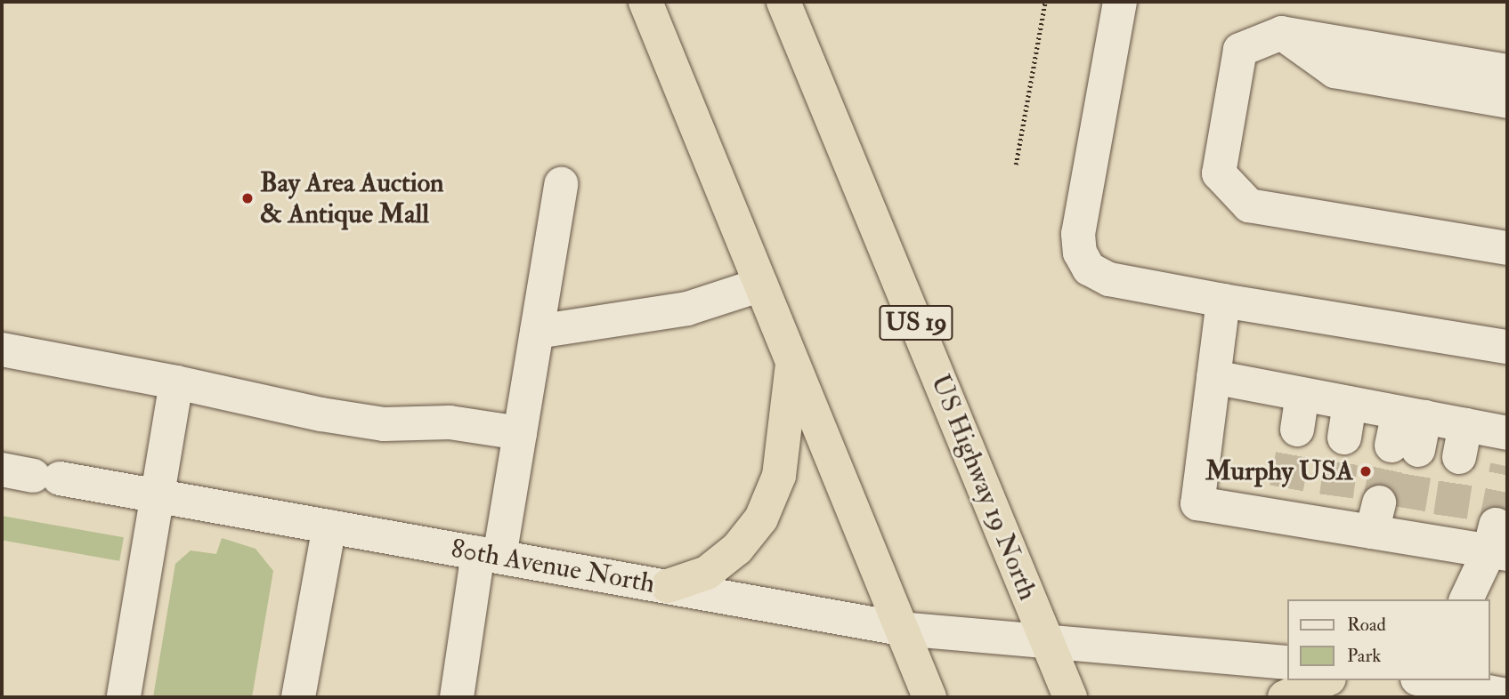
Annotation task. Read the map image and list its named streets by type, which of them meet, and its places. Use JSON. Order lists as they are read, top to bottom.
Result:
{
  "streets": {
    "highway": ["US 19", "US Highway 19 North"],
    "street": ["80th Avenue North"]
  },
  "crossings": [
    ["US Highway 19 North", "80th Avenue North"]
  ],
  "places": ["Bay Area Auction & Antique Mall", "Murphy USA"],
  "legend": ["Road", "Park"]
}
